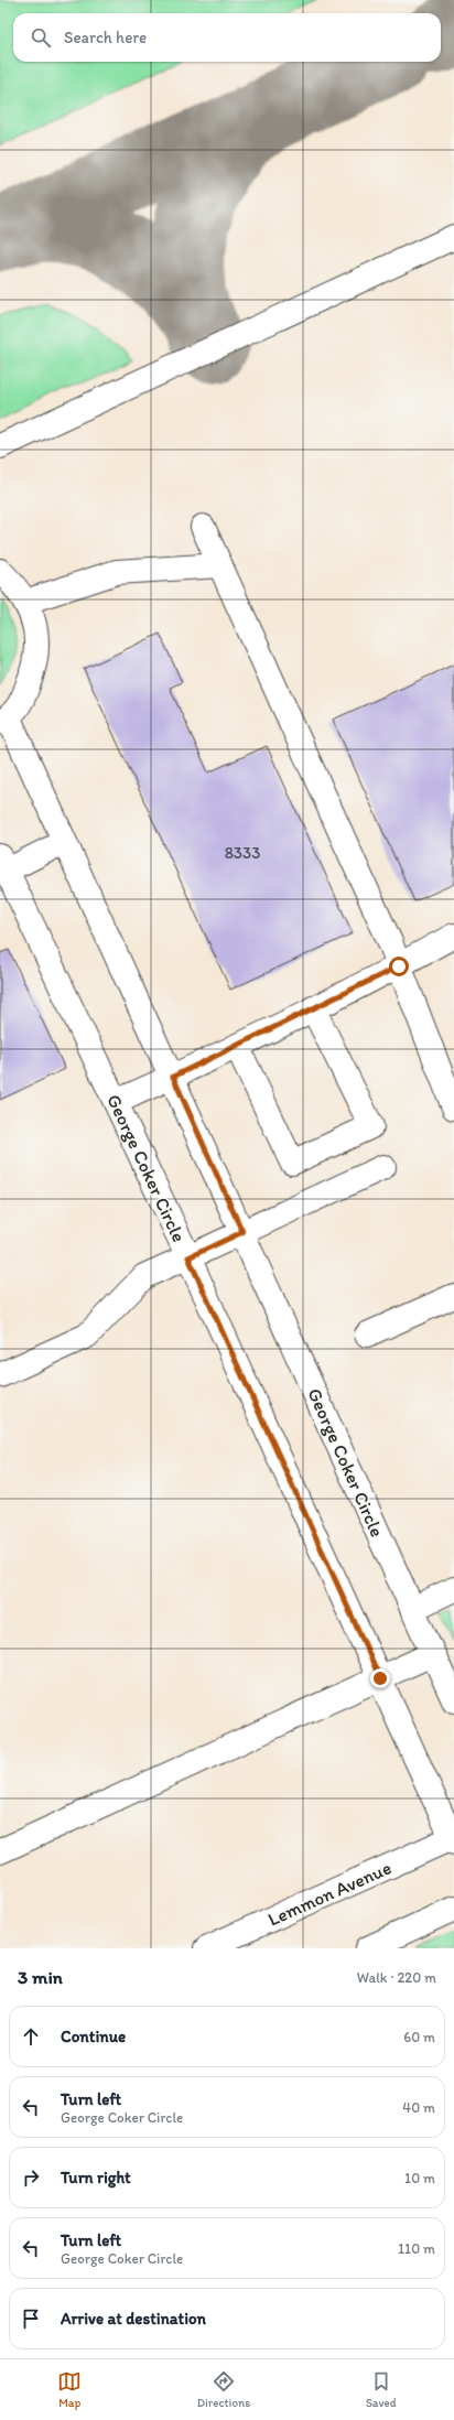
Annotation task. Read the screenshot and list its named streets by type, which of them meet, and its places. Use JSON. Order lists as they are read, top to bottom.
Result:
{
  "streets": {
    "street": ["George Coker Circle", "Lemmon Avenue"]
  },
  "crossings": [
    ["George Coker Circle", "Lemmon Avenue"]
  ],
  "house_numbers": ["8333"],
  "page": {
    "search": "Search here",
    "heading": ["3 min", "Walk · 220 m"],
    "list": [
      ["Continue", "60 m"],
      ["Turn left", "George Coker Circle", "40 m"],
      ["Turn right", "10 m"],
      ["Turn left", "George Coker Circle", "110 m"],
      "Arrive at destination"
    ],
    "nav": ["Map", "Directions", "Saved"]
  }
}
